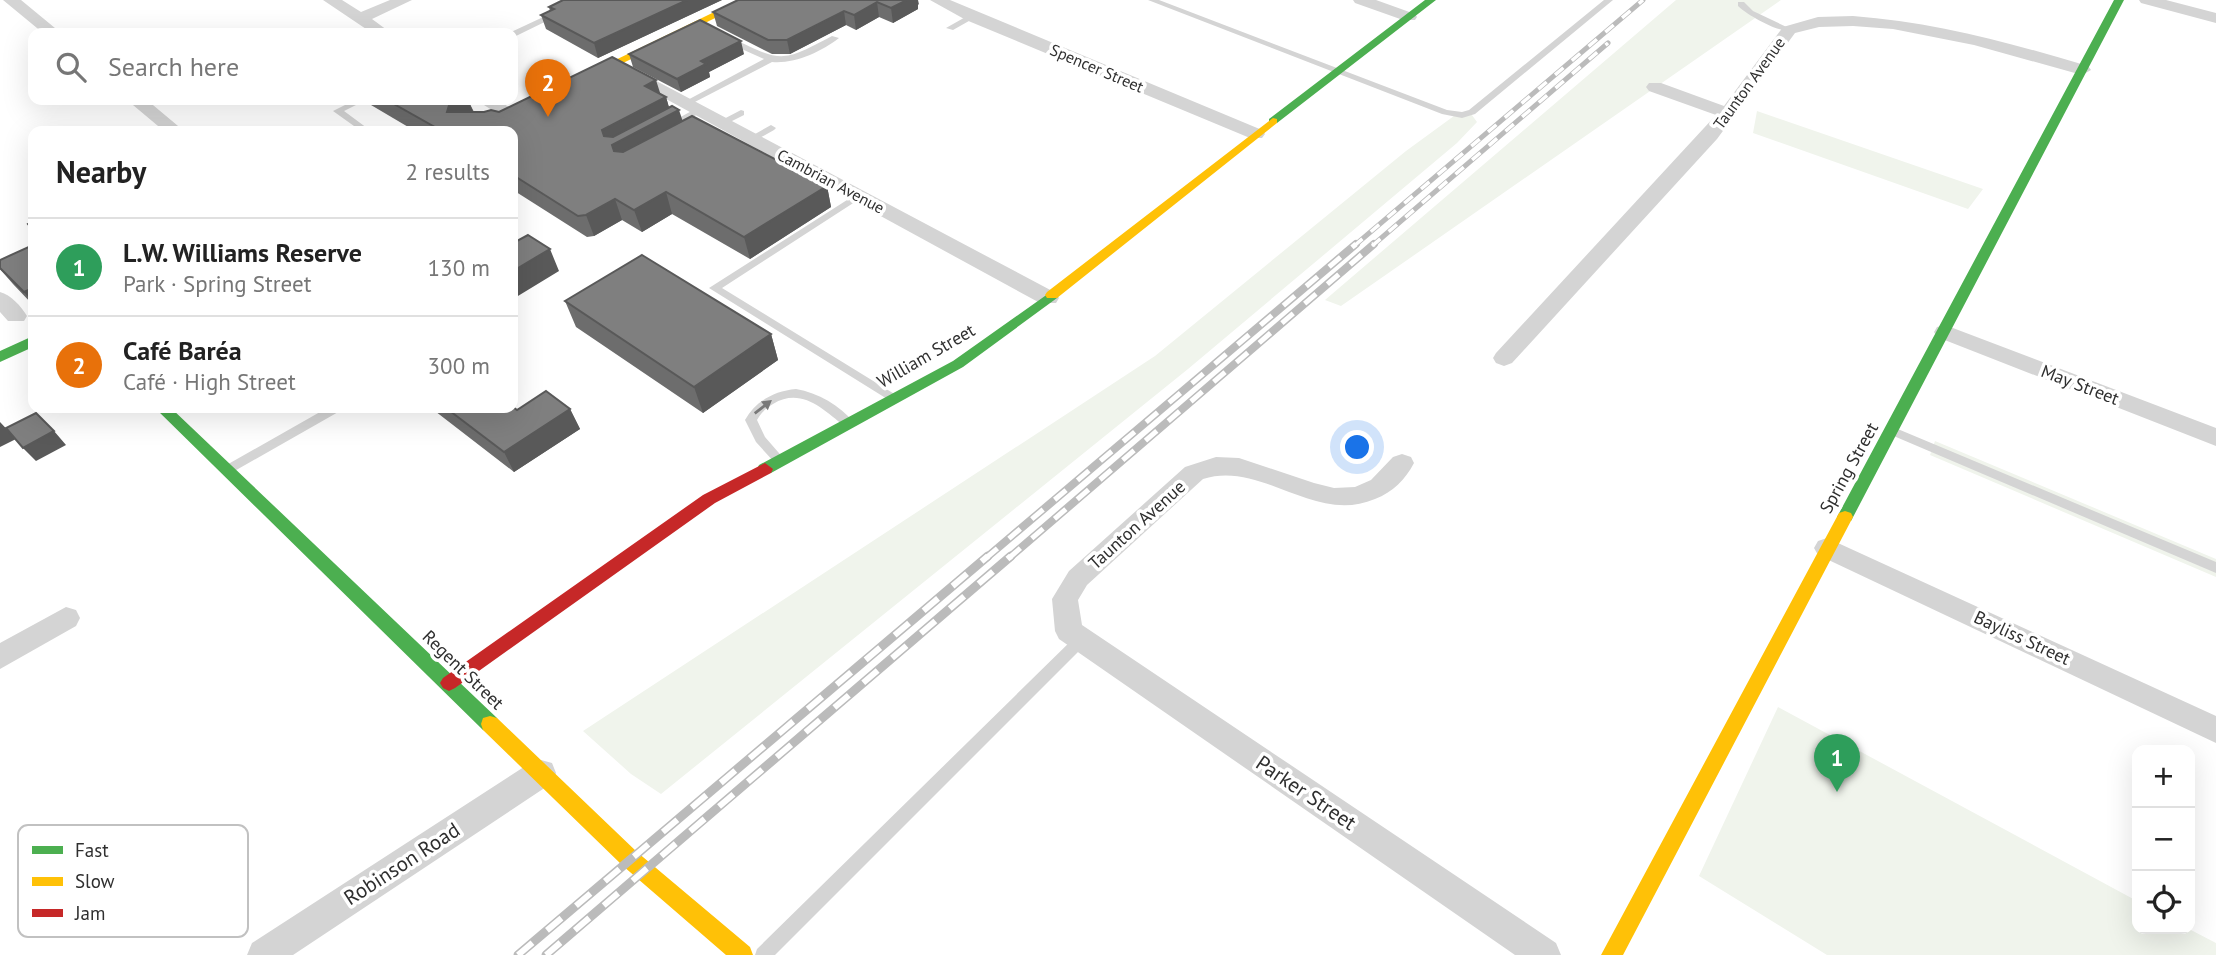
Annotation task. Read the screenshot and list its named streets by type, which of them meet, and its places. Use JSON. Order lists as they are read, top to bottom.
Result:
{
  "streets": {
    "street": [
      "Spencer Street",
      "Taunton Avenue",
      "Cambrian Avenue",
      "William Street",
      "May Street",
      "Spring Street",
      "Bayliss Street",
      "Regent Street",
      "Parker Street",
      "Robinson Road"
    ]
  },
  "crossings": [
    ["Spencer Street", "William Street"],
    ["Taunton Avenue", "Spring Street"],
    ["Taunton Avenue", "Parker Street"],
    ["Cambrian Avenue", "William Street"],
    ["William Street", "Regent Street"],
    ["May Street", "Spring Street"],
    ["Spring Street", "Bayliss Street"],
    ["Regent Street", "Robinson Road"]
  ],
  "legend": ["Fast", "Slow", "Jam"],
  "page": {
    "search": "Search here",
    "pins": ["2", "1"],
    "heading": ["Nearby", "2 results"],
    "list": [
      {
        "mark": "1",
        "name": "L.W. Williams Reserve",
        "note": "Park · Spring Street",
        "value": "130 m"
      },
      {
        "mark": "2",
        "name": "Café Baréa",
        "note": "Café · High Street",
        "value": "300 m"
      }
    ],
    "map_buttons": ["+", "−"]
  }
}
